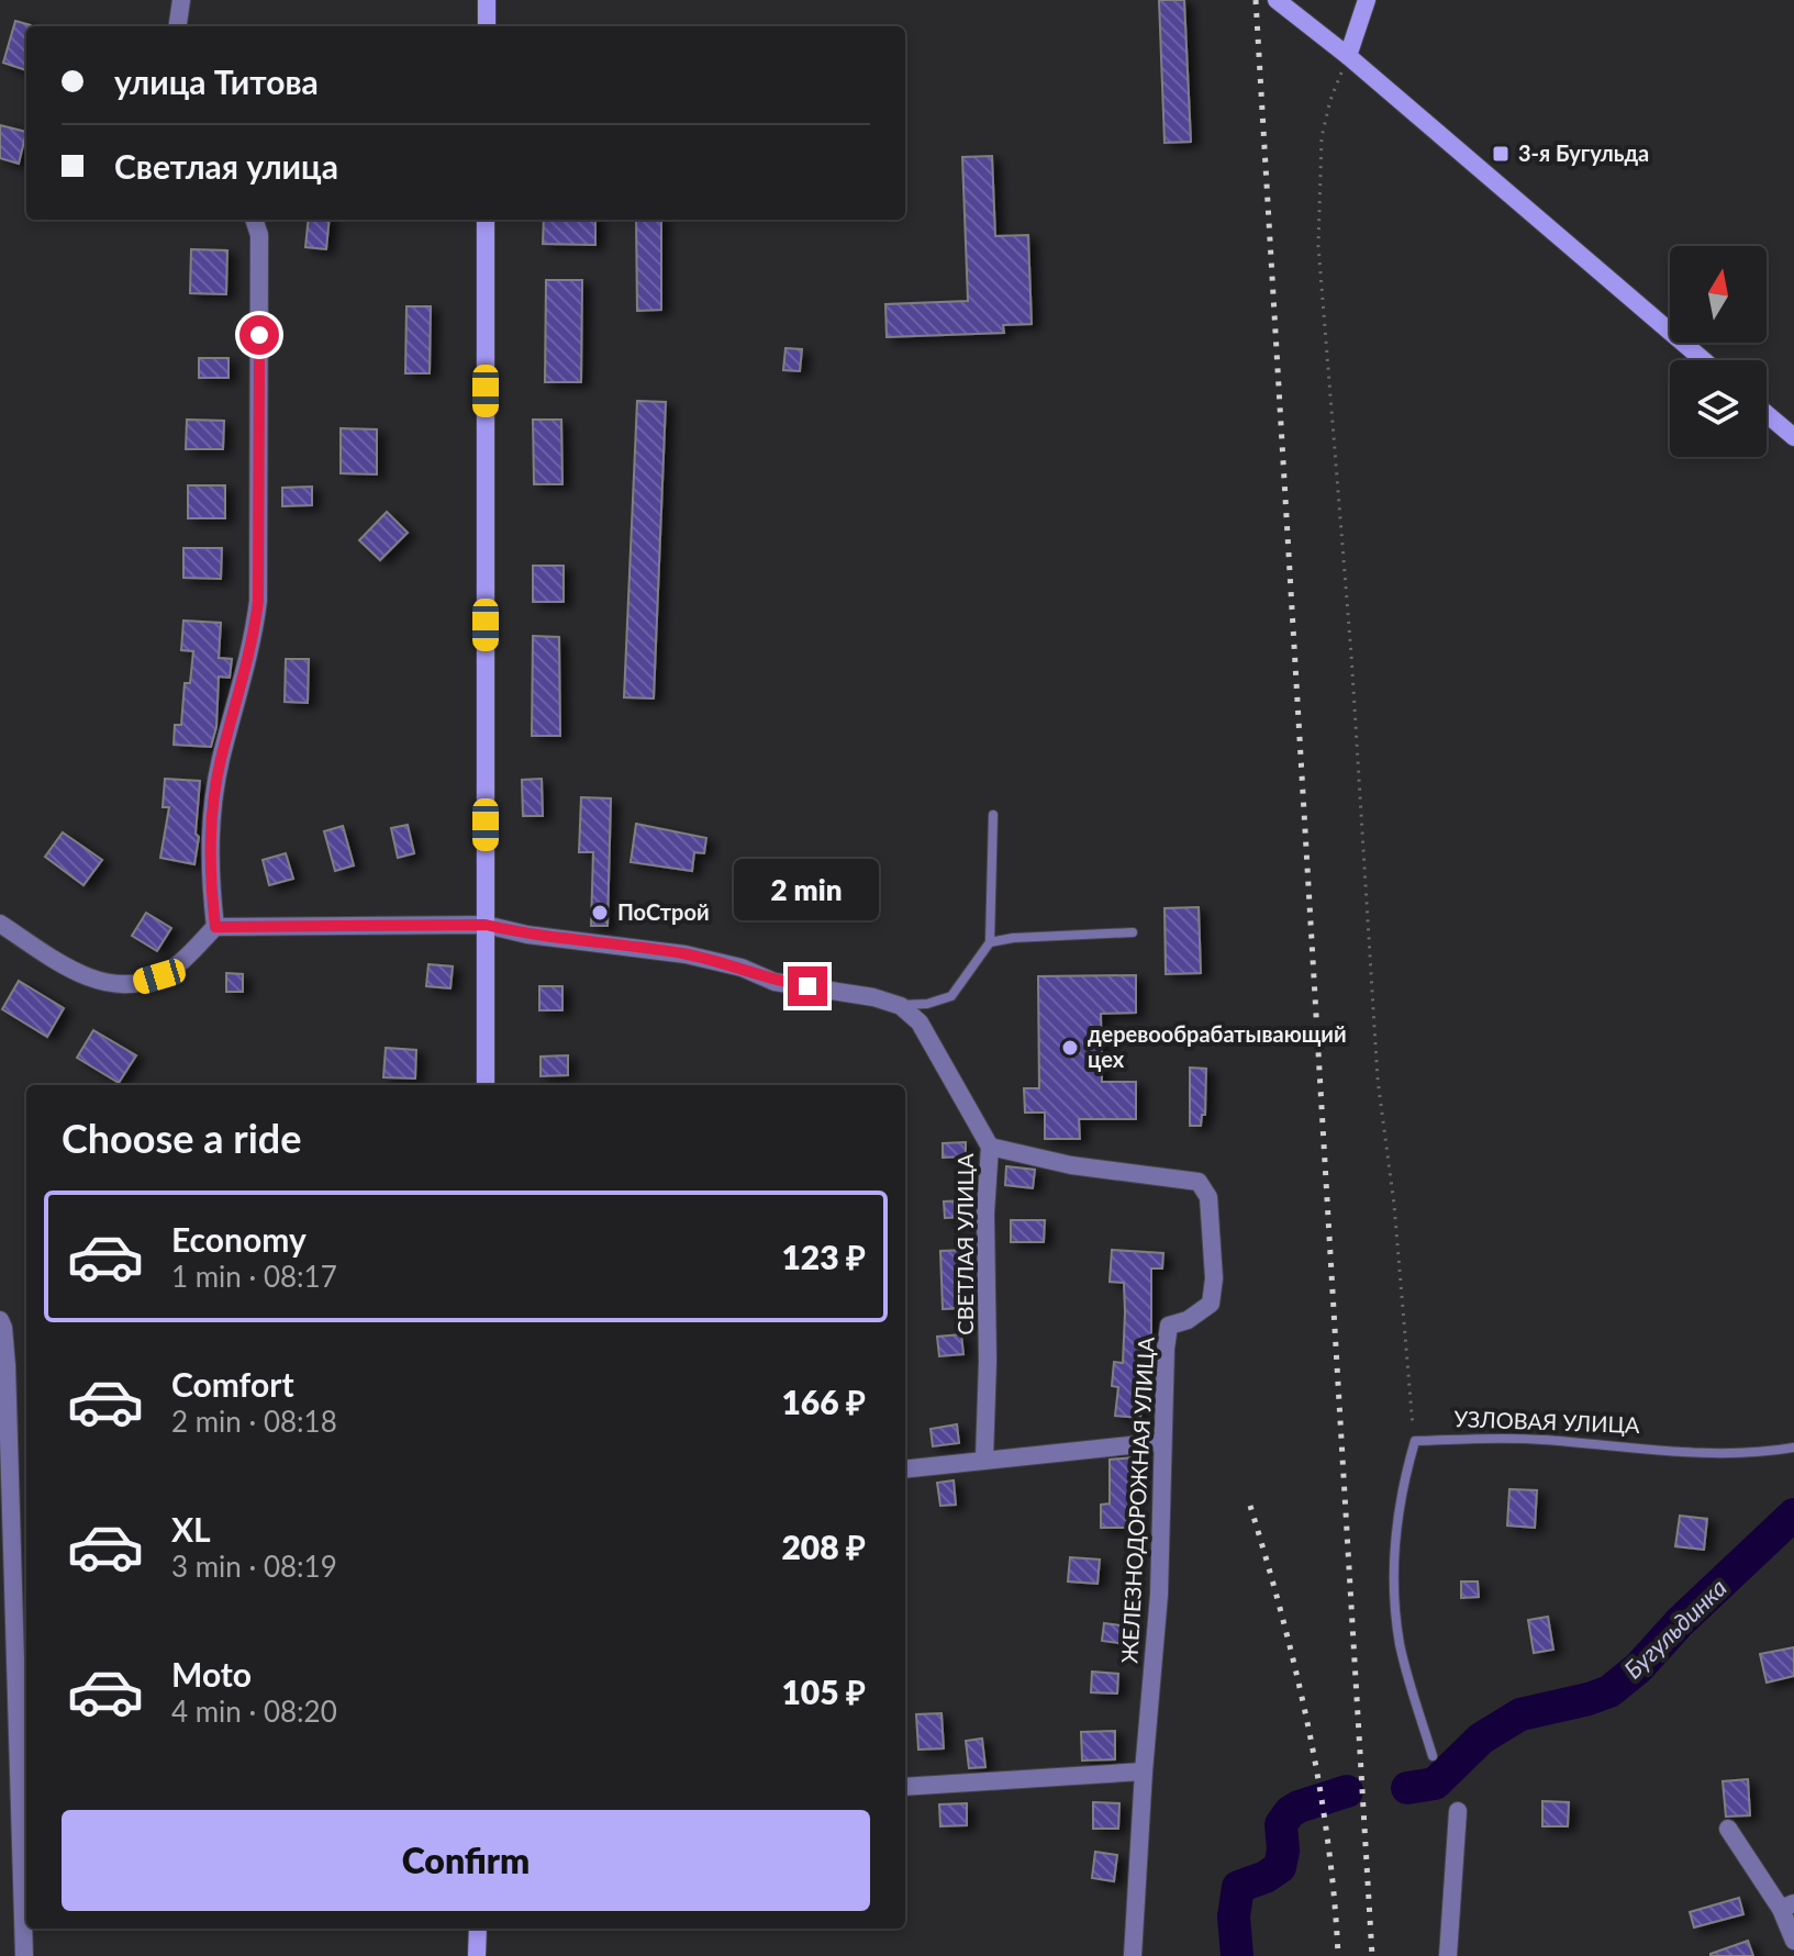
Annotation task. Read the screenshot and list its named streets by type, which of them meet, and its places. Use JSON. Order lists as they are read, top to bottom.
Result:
{
  "streets": {
    "street": ["СВЕТЛАЯ УЛИЦА", "ЖЕЛЕЗНОДОРОЖНАЯ УЛИЦА"],
    "lane": ["УЗЛОВАЯ УЛИЦА"]
  },
  "crossings": [
    ["СВЕТЛАЯ УЛИЦА", "ЖЕЛЕЗНОДОРОЖНАЯ УЛИЦА"]
  ],
  "water": ["Бугульдинка"],
  "places": {
    "transit": ["3-я Бугульда"],
    "other": ["ПоСтрой", "деревообрабатывающий цех"]
  },
  "north": "top",
  "page": {
    "banner": ["улица Титова", "Светлая улица"],
    "bubble": "2 min",
    "heading": "Choose a ride",
    "list": [
      {
        "name": "Economy",
        "note": "1 min · 08:17",
        "value": "123 ₽"
      },
      {
        "name": "Comfort",
        "note": "2 min · 08:18",
        "value": "166 ₽"
      },
      {
        "name": "XL",
        "note": "3 min · 08:19",
        "value": "208 ₽"
      },
      {
        "name": "Moto",
        "note": "4 min · 08:20",
        "value": "105 ₽"
      }
    ],
    "buttons": "Confirm"
  }
}
